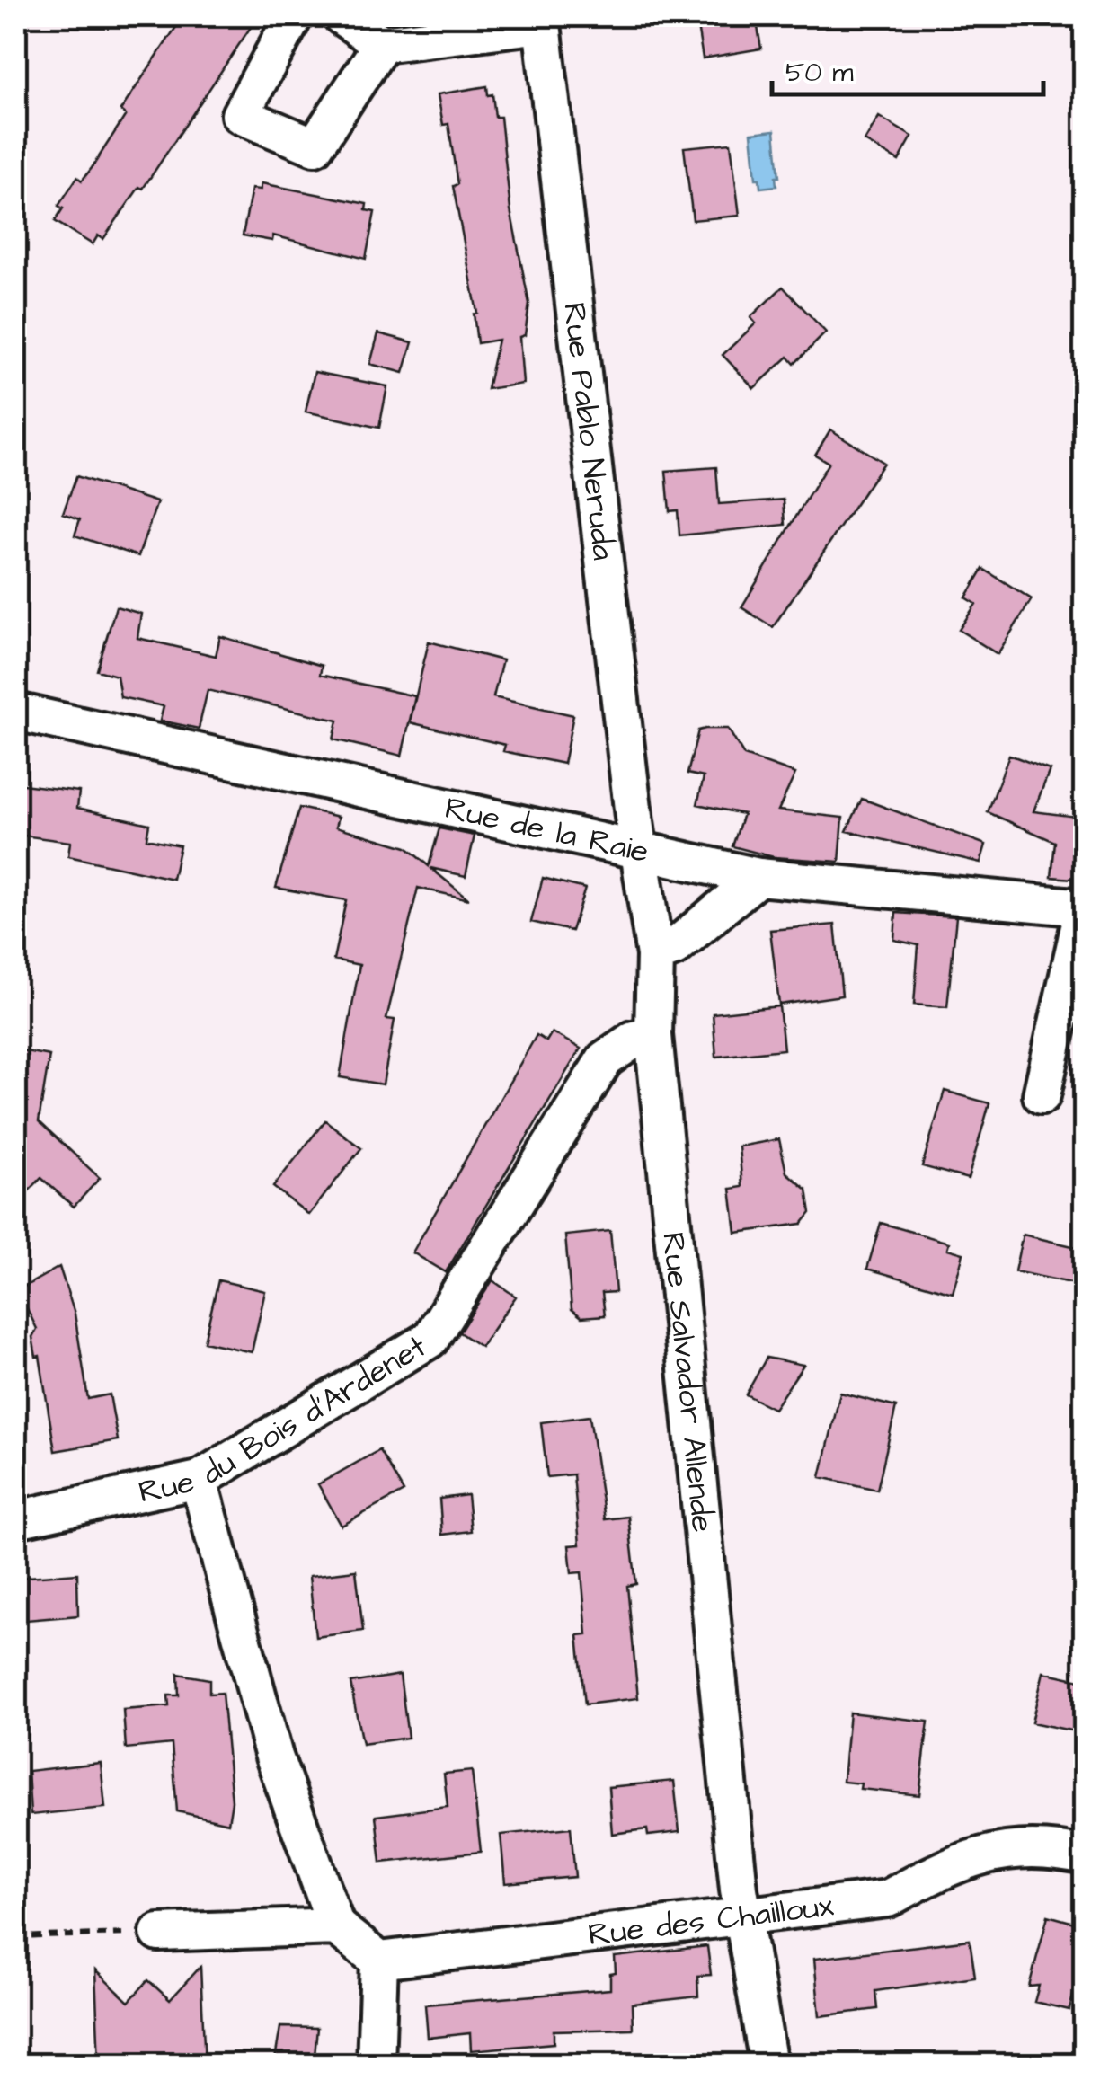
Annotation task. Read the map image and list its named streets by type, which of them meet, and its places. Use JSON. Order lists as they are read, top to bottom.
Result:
{
  "streets": {
    "street": [
      "Rue Pablo Neruda",
      "Rue de la Raie",
      "Rue Salvador Allende",
      "Rue du Bois d'Ardenet",
      "Rue des Chailloux"
    ]
  },
  "crossings": [
    ["Rue Pablo Neruda", "Rue de la Raie"],
    ["Rue Pablo Neruda", "Rue Salvador Allende"],
    ["Rue de la Raie", "Rue Salvador Allende"],
    ["Rue Salvador Allende", "Rue du Bois d'Ardenet"],
    ["Rue Salvador Allende", "Rue des Chailloux"]
  ],
  "scale_bar": "50 m"
}
